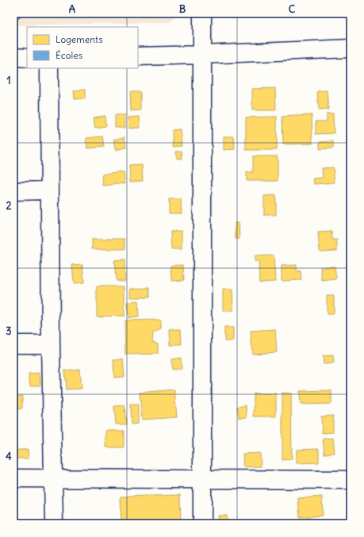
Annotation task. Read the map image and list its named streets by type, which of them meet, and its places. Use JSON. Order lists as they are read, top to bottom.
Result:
{
  "legend": ["Logements", "Écoles"],
  "grid": {
    "columns": ["A", "B", "C"],
    "rows": [
      "1",
      "2",
      "3",
      "4"
    ]
  }
}
